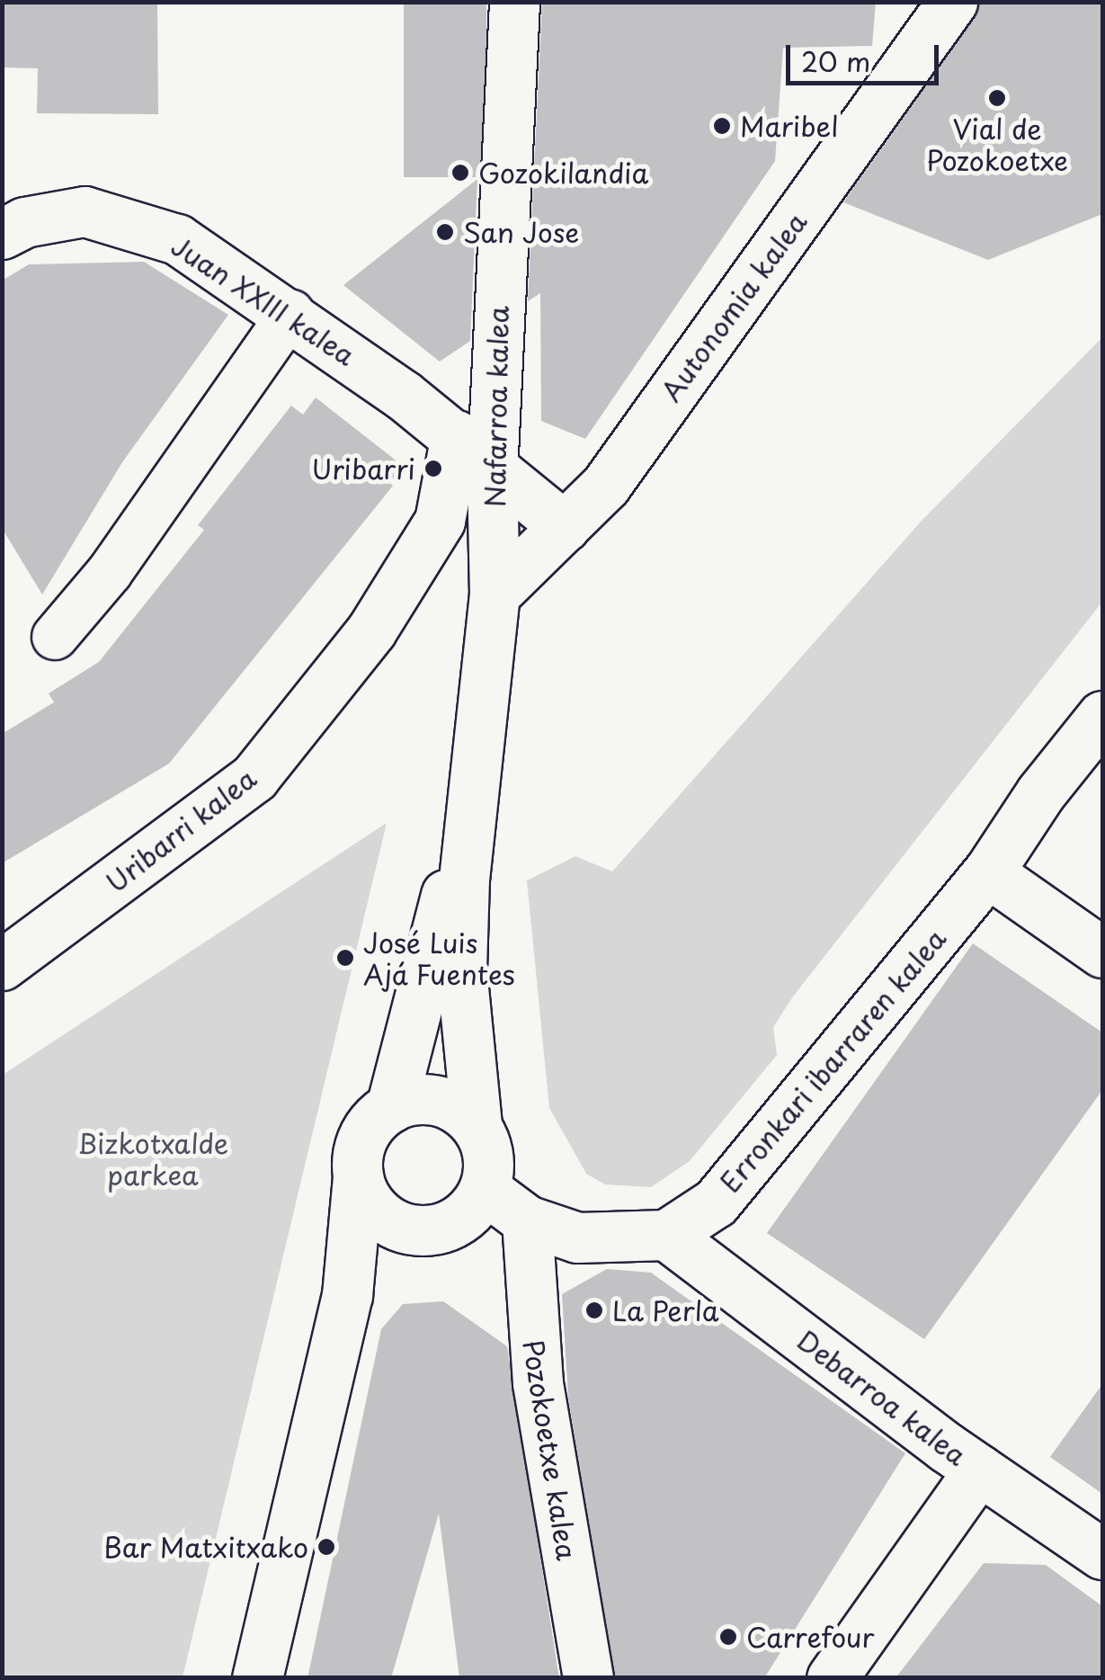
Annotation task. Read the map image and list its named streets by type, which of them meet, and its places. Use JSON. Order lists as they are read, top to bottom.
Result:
{
  "streets": {
    "street": [
      "Juan XXIII kalea",
      "Autonomia kalea",
      "Nafarroa kalea",
      "Uribarri kalea",
      "Erronkari ibarraren kalea",
      "Debarroa kalea",
      "Pozokoetxe kalea"
    ]
  },
  "crossings": [
    ["Juan XXIII kalea", "Autonomia kalea"],
    ["Juan XXIII kalea", "Nafarroa kalea"],
    ["Autonomia kalea", "Nafarroa kalea"],
    ["Erronkari ibarraren kalea", "Debarroa kalea"]
  ],
  "parks": ["Bizkotxalde parkea"],
  "places": [
    "Vial de Pozokoetxe",
    "Maribel",
    "Gozokilandia",
    "San Jose",
    "Uribarri",
    "José Luis Ajá Fuentes",
    "La Perla",
    "Bar Matxitxako",
    "Carrefour"
  ],
  "scale_bar": "20 m"
}
